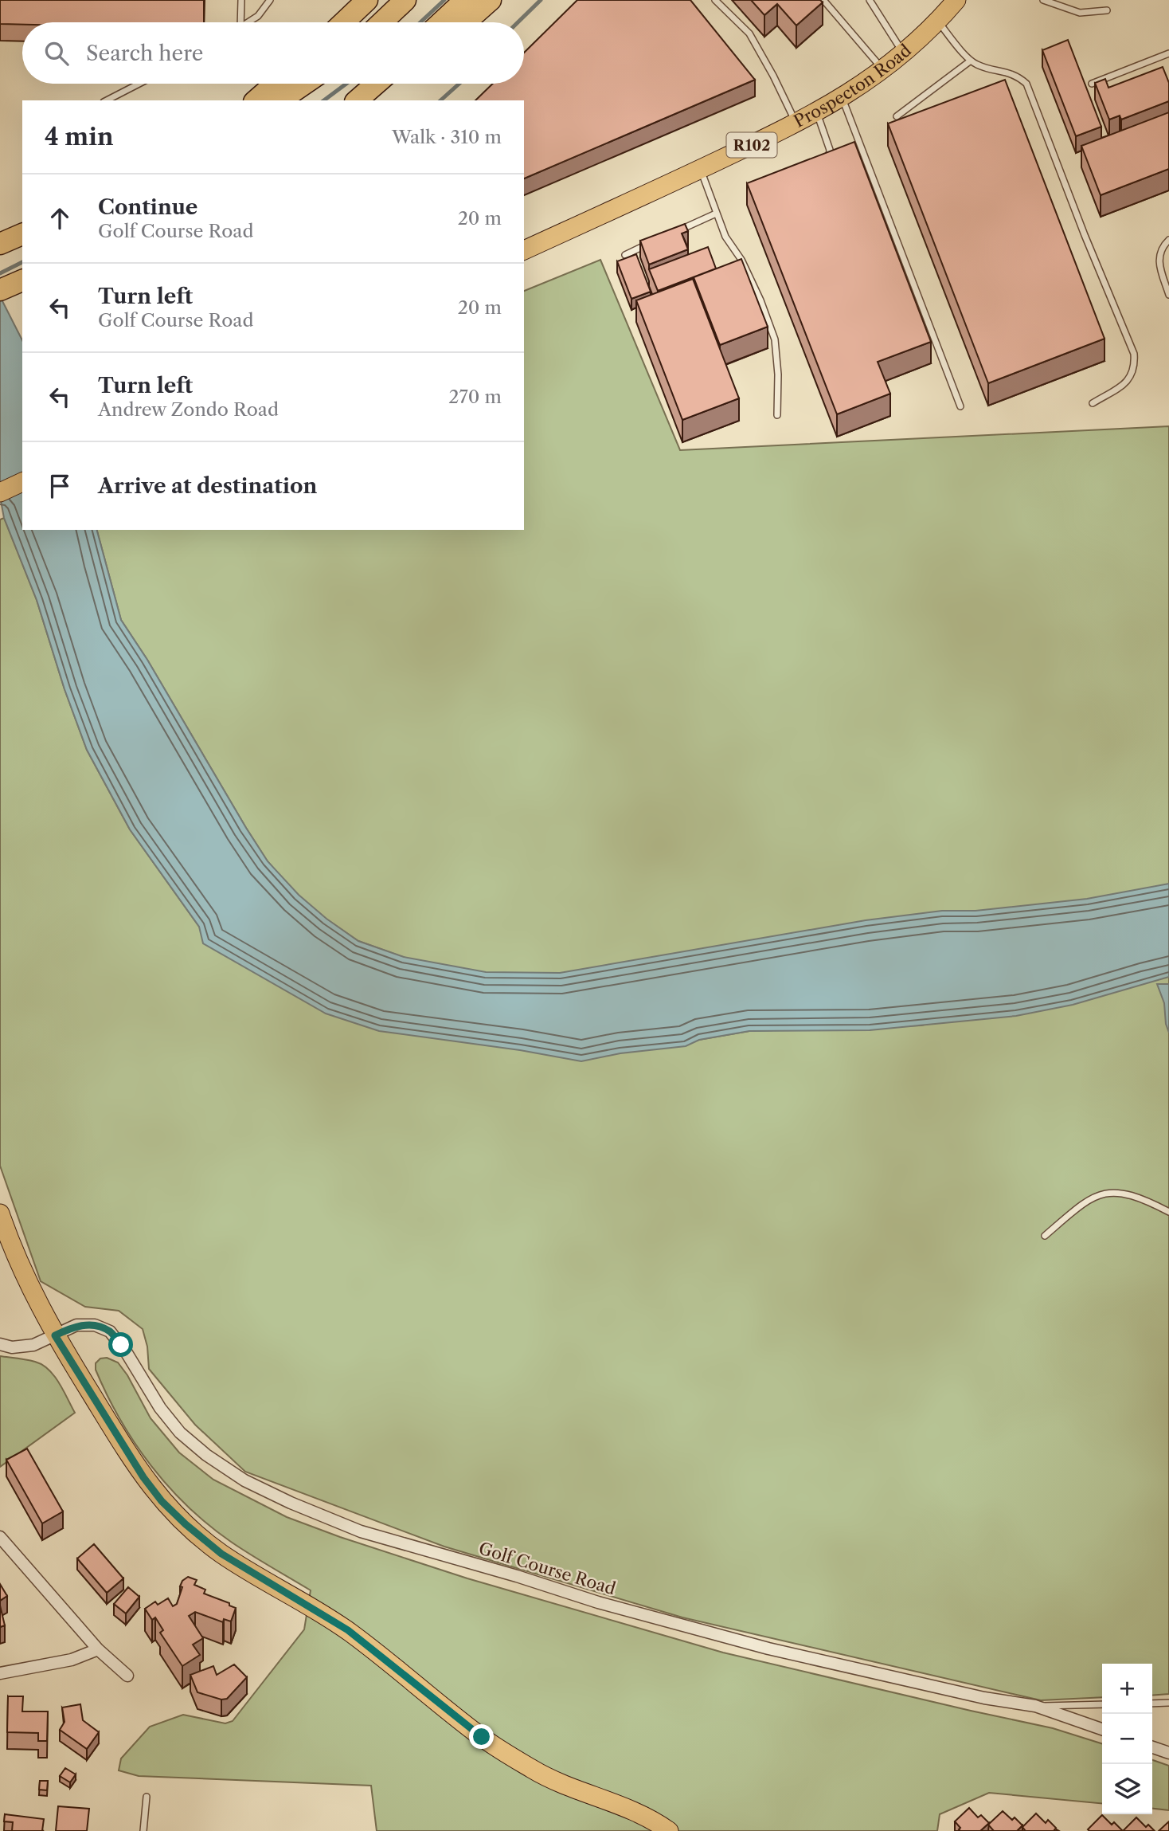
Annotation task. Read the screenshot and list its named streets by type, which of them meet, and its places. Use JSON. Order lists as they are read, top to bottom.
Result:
{
  "streets": {
    "main road": ["Prospecton Road", "R102"],
    "street": ["Golf Course Road"]
  },
  "page": {
    "search": "Search here",
    "heading": ["4 min", "Walk · 310 m"],
    "list": [
      ["Continue", "Golf Course Road", "20 m"],
      ["Turn left", "Golf Course Road", "20 m"],
      ["Turn left", "Andrew Zondo Road", "270 m"],
      "Arrive at destination"
    ],
    "map_buttons": ["+", "−"]
  }
}
